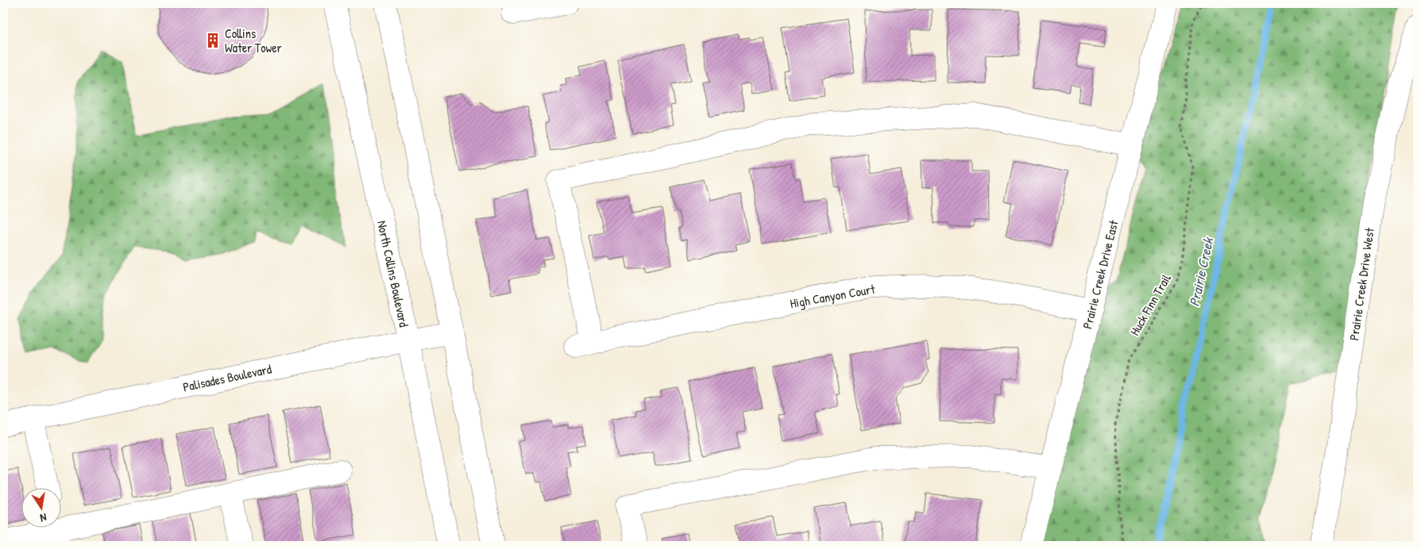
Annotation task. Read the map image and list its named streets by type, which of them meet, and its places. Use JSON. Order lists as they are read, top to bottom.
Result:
{
  "streets": {
    "street": [
      "North Collins Boulevard",
      "Prairie Creek Drive East",
      "Prairie Creek Drive West",
      "High Canyon Court",
      "Palisades Boulevard"
    ],
    "path": ["Huck Finn Trail"]
  },
  "crossings": [
    ["North Collins Boulevard", "Palisades Boulevard"],
    ["Prairie Creek Drive East", "High Canyon Court"]
  ],
  "water": ["Prairie Creek"],
  "places": {
    "building": ["Collins Water Tower"]
  },
  "north": "bottom"
}
